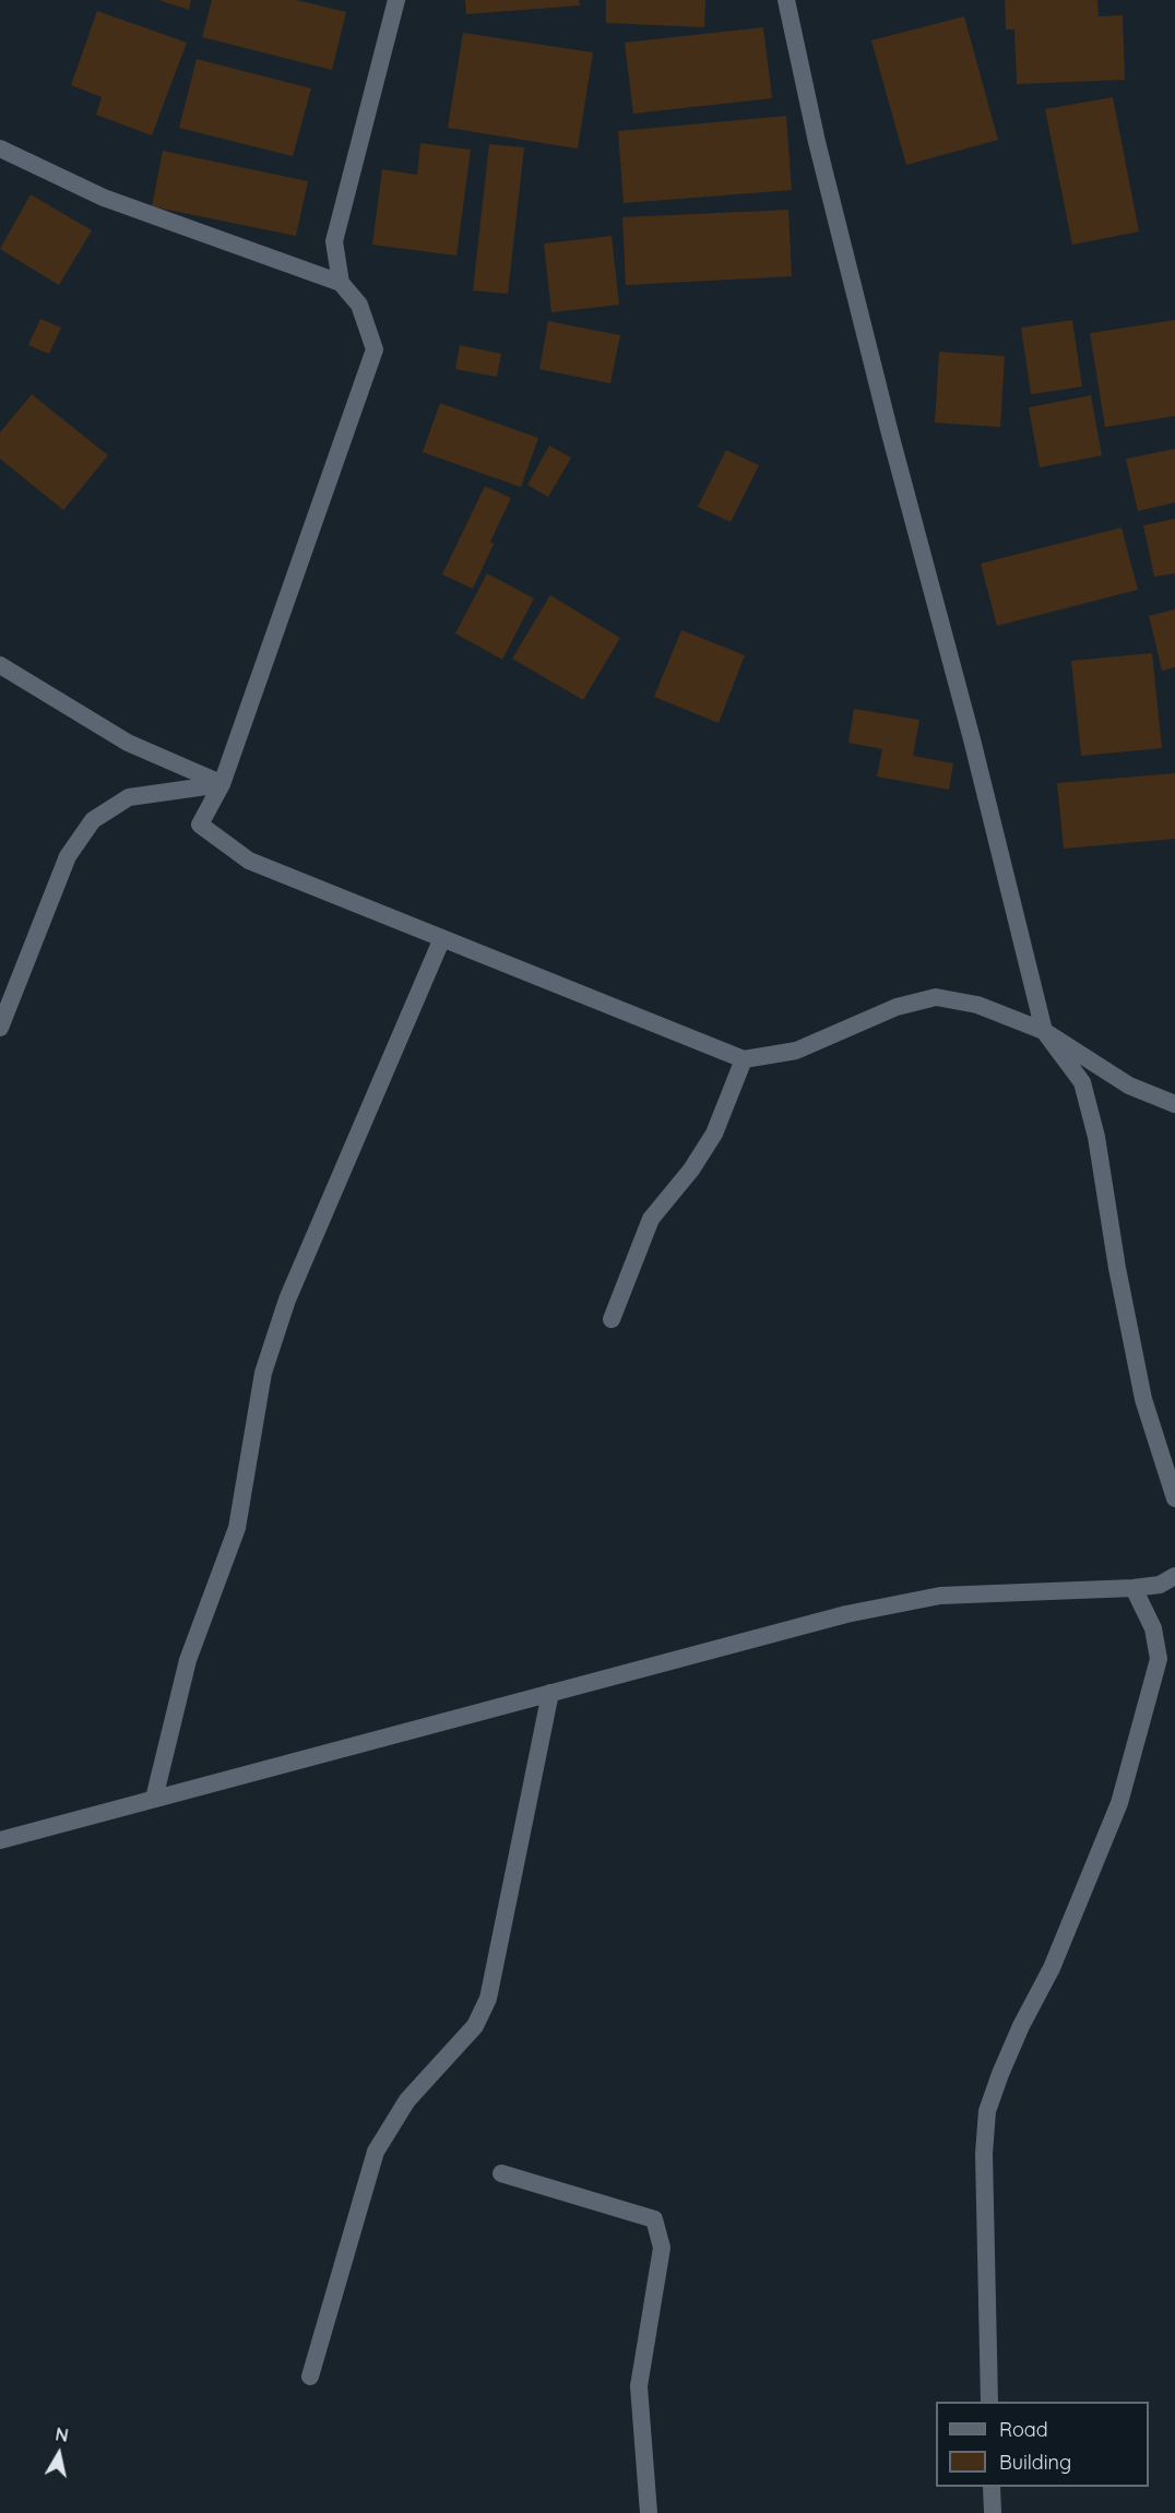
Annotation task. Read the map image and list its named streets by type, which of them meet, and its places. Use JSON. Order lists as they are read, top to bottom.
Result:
{
  "legend": ["Road", "Building"],
  "north": "top"
}
